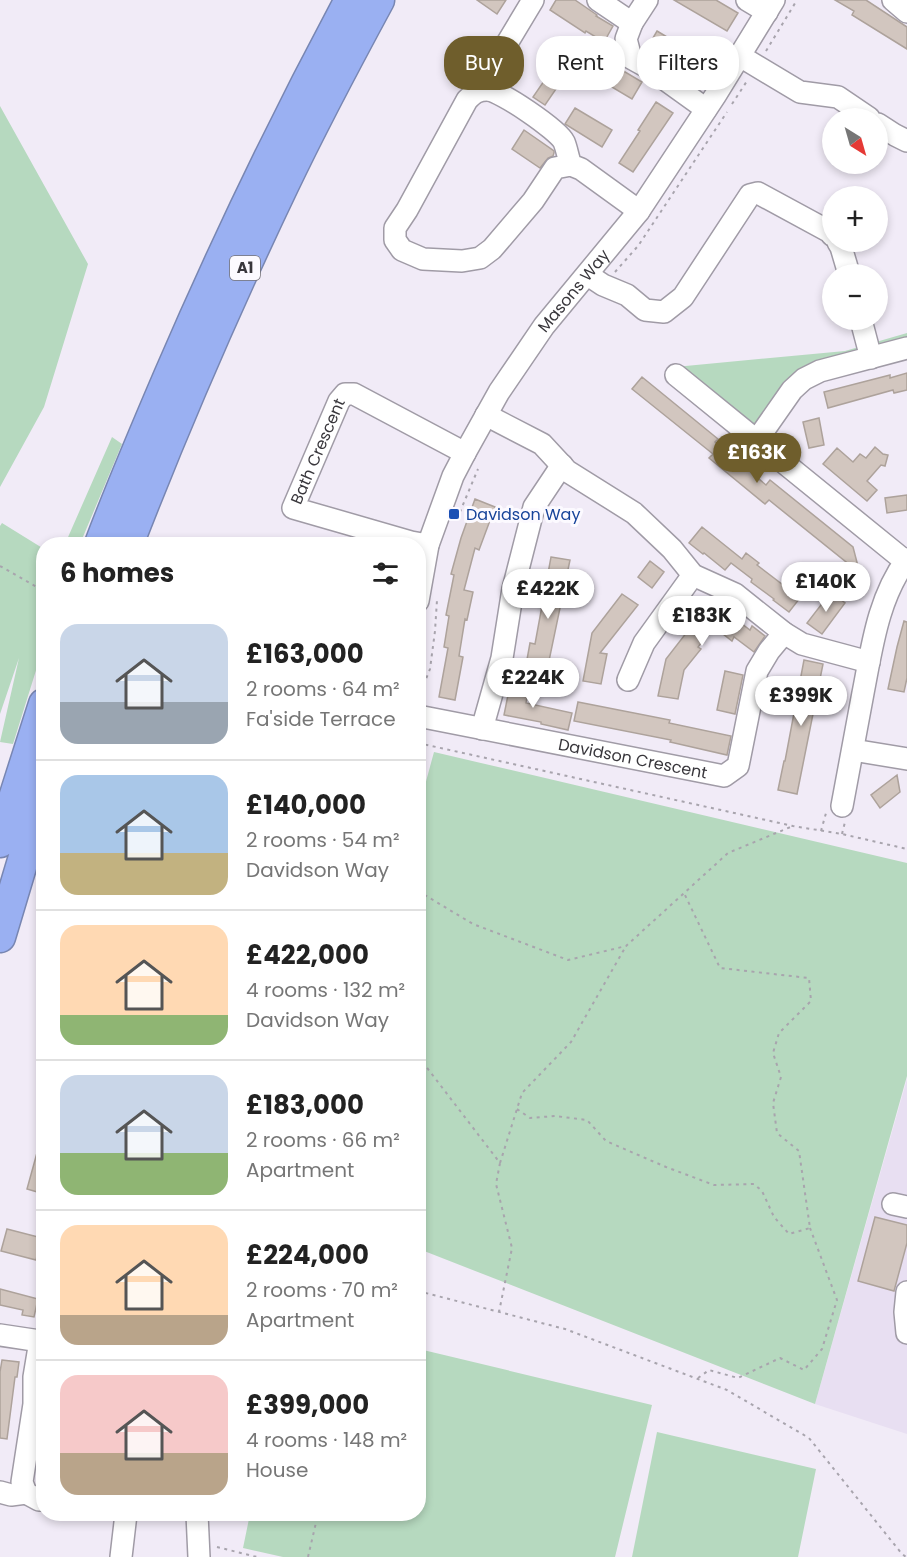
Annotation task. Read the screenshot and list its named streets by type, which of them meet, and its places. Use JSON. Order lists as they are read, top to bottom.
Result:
{
  "streets": {
    "highway": ["A1"],
    "street": ["Masons Way", "Bath Crescent", "Davidson Crescent"]
  },
  "crossings": [
    ["Masons Way", "Bath Crescent"]
  ],
  "places": {
    "transit": ["Davidson Way"]
  },
  "north": "bottom right",
  "page": {
    "chip": ["Buy", "Rent", "Filters"],
    "map_buttons": ["+", "−"],
    "price": [
      "£163K",
      "£140K",
      "£422K",
      "£183K",
      "£224K",
      "£399K"
    ],
    "heading": "6 homes",
    "list": [
      {
        "name": "£163,000",
        "note": "2 rooms · 64 m² · Fa'side Terrace"
      },
      {
        "name": "£140,000",
        "note": "2 rooms · 54 m² · Davidson Way"
      },
      {
        "name": "£422,000",
        "note": "4 rooms · 132 m² · Davidson Way"
      },
      {
        "name": "£183,000",
        "note": "2 rooms · 66 m² · Apartment"
      },
      {
        "name": "£224,000",
        "note": "2 rooms · 70 m² · Apartment"
      },
      {
        "name": "£399,000",
        "note": "4 rooms · 148 m² · House"
      }
    ]
  }
}
